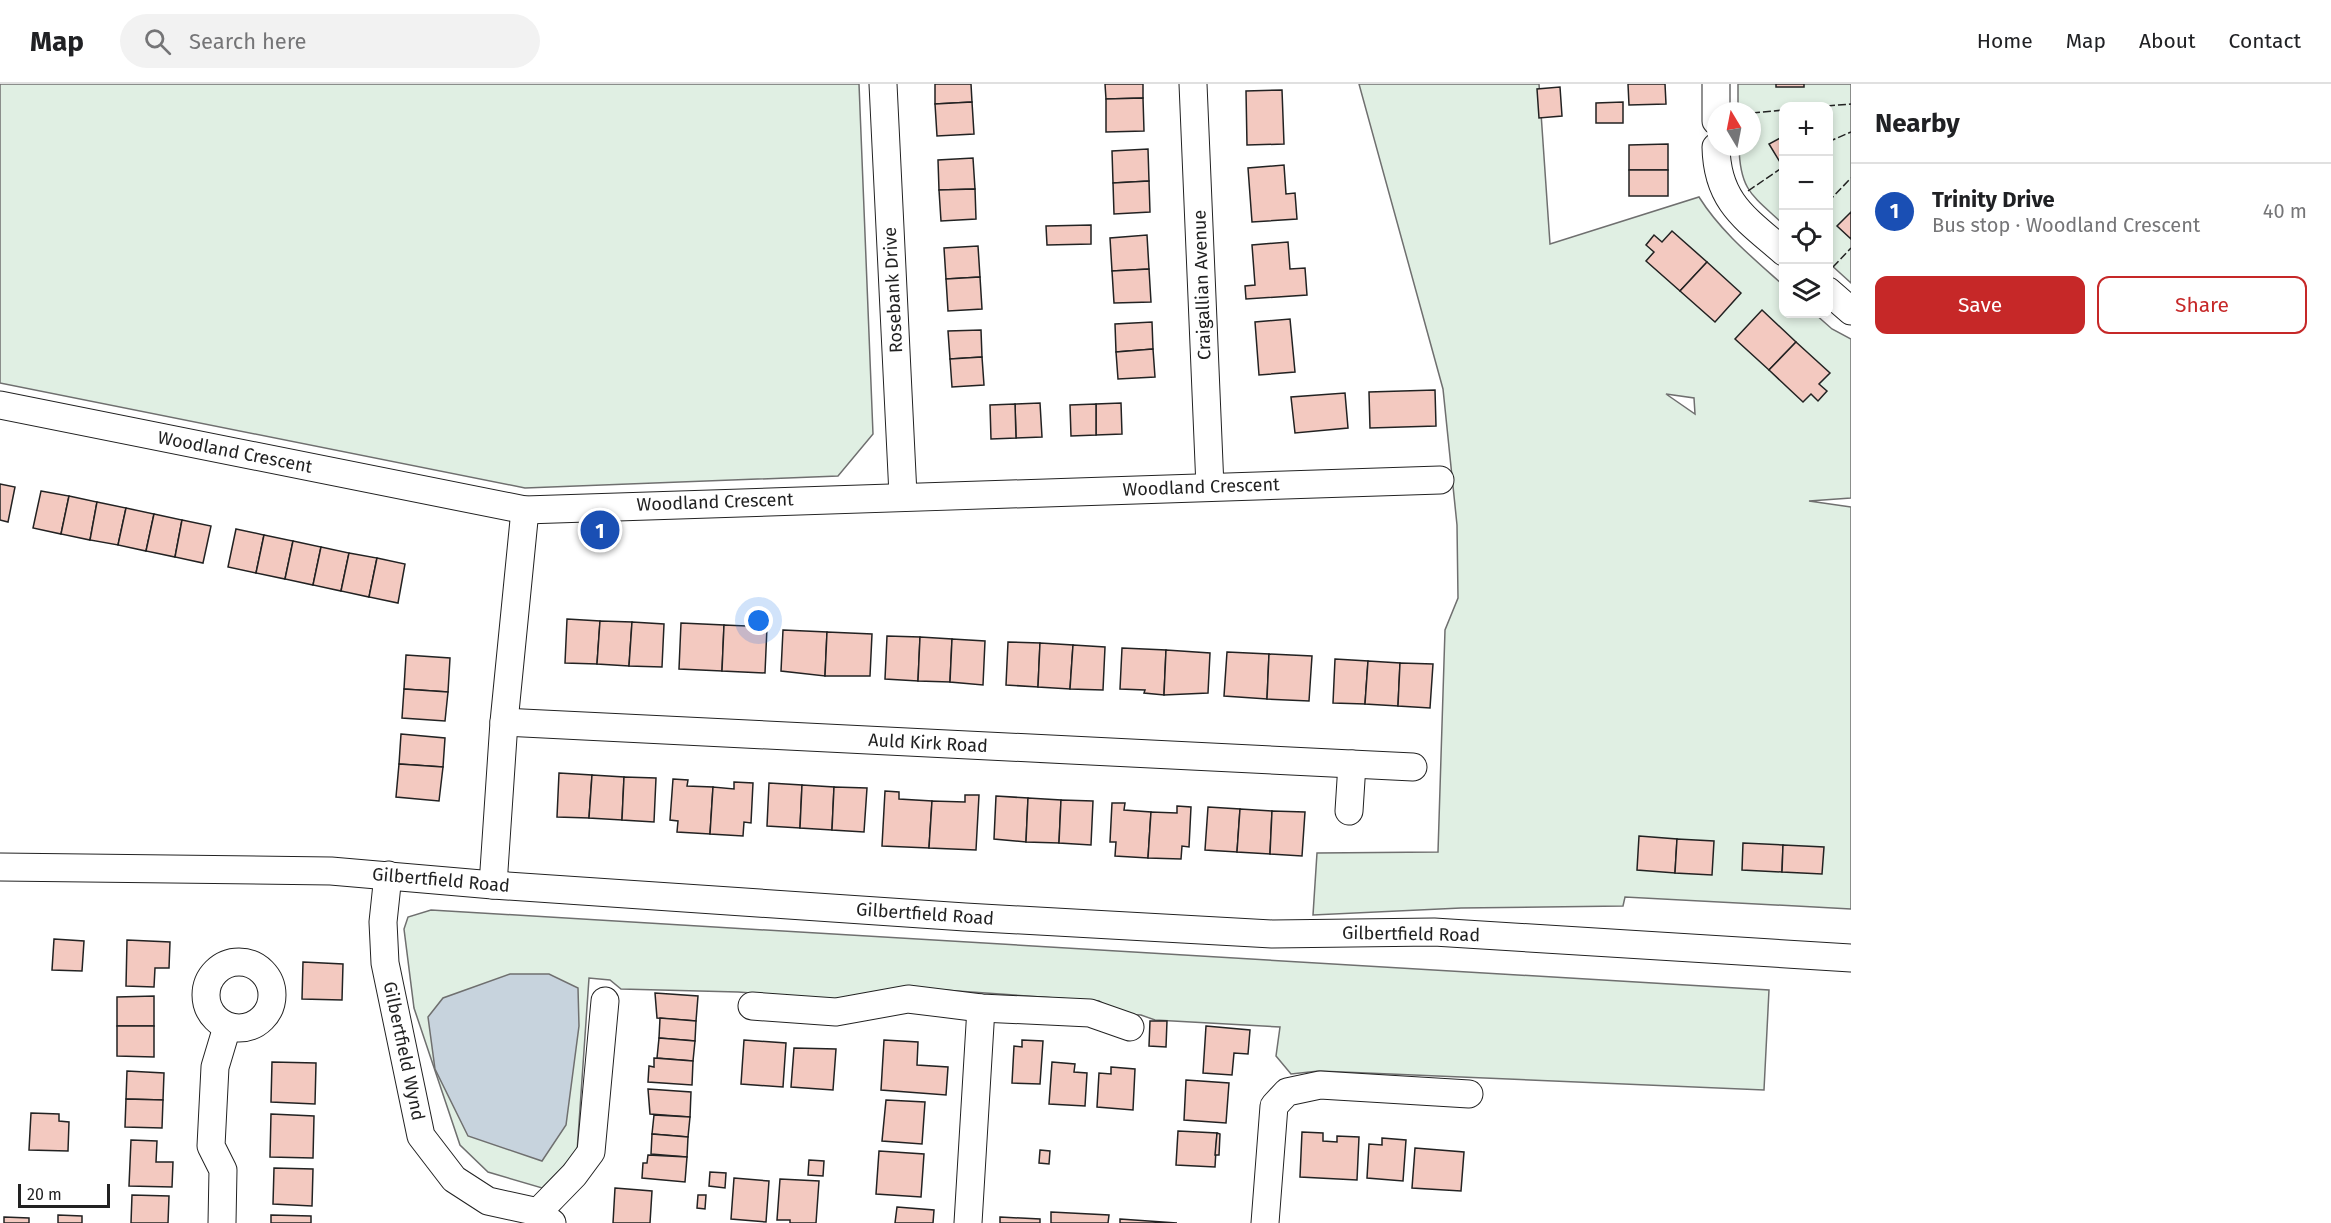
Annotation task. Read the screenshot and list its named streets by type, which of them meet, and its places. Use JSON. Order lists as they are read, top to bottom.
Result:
{
  "streets": {
    "street": [
      "Craigallian Avenue",
      "Rosebank Drive",
      "Woodland Crescent",
      "Auld Kirk Road",
      "Gilbertfield Road",
      "Gilbertfield Wynd"
    ]
  },
  "crossings": [
    ["Craigallian Avenue", "Woodland Crescent"],
    ["Rosebank Drive", "Woodland Crescent"],
    ["Gilbertfield Road", "Gilbertfield Wynd"]
  ],
  "scale_bar": "20 m",
  "north": "top",
  "page": {
    "header": "Map",
    "search": "Search here",
    "nav": [
      "Home",
      "Map",
      "About",
      "Contact"
    ],
    "heading": "Nearby",
    "map_buttons": ["+", "−"],
    "list": [
      {
        "mark": "1",
        "name": "Trinity Drive",
        "note": "Bus stop · Woodland Crescent",
        "value": "40 m"
      }
    ],
    "buttons": ["Save", "Share"],
    "pins": "1",
    "scale": "20 m"
  }
}
